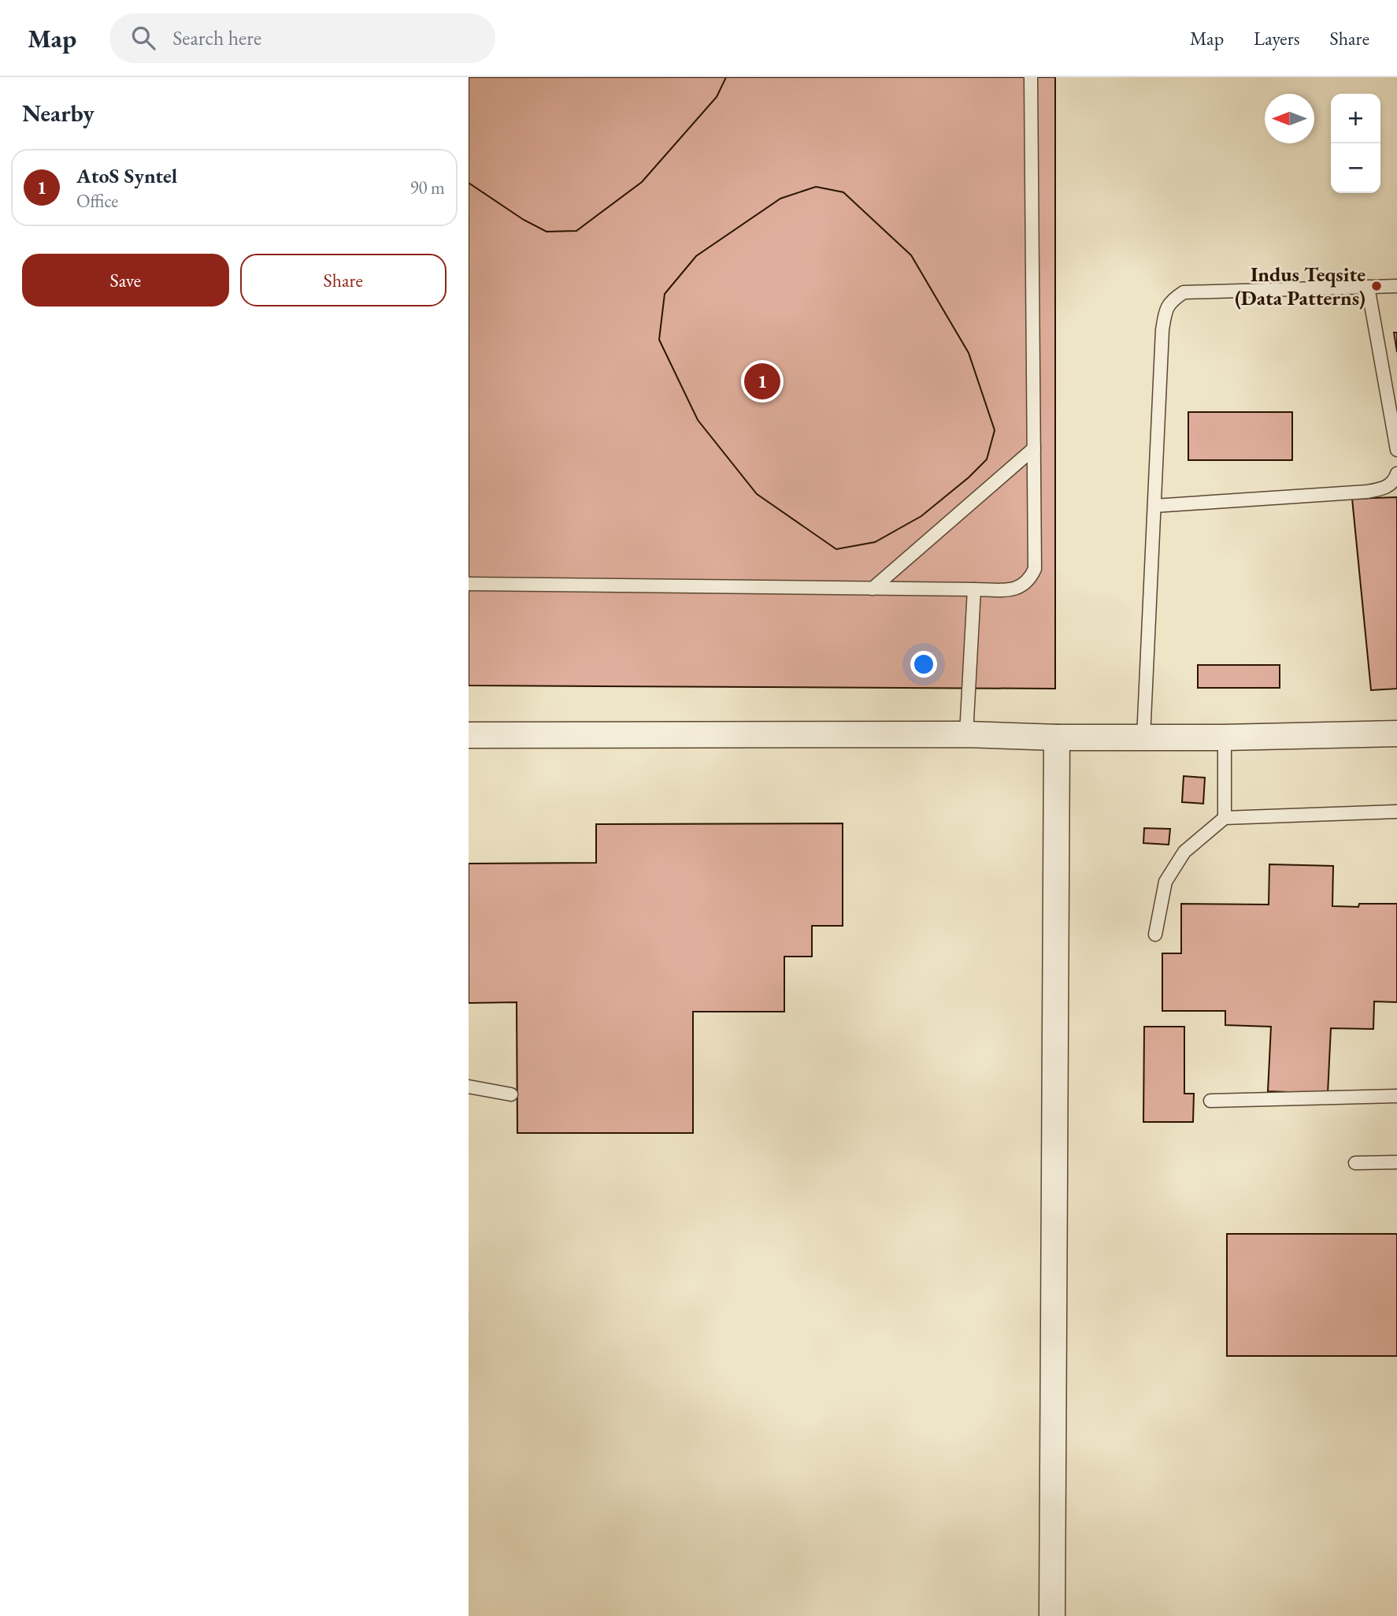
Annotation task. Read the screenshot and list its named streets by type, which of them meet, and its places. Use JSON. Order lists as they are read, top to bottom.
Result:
{
  "places": ["Indus Teqsite (Data Patterns)"],
  "north": "left",
  "page": {
    "header": "Map",
    "search": "Search here",
    "nav": ["Map", "Layers", "Share"],
    "heading": "Nearby",
    "map_buttons": ["+", "−"],
    "list": [
      {
        "mark": "1",
        "name": "AtoS Syntel",
        "note": "Office",
        "value": "90 m"
      }
    ],
    "buttons": ["Save", "Share"],
    "pins": "1"
  }
}
